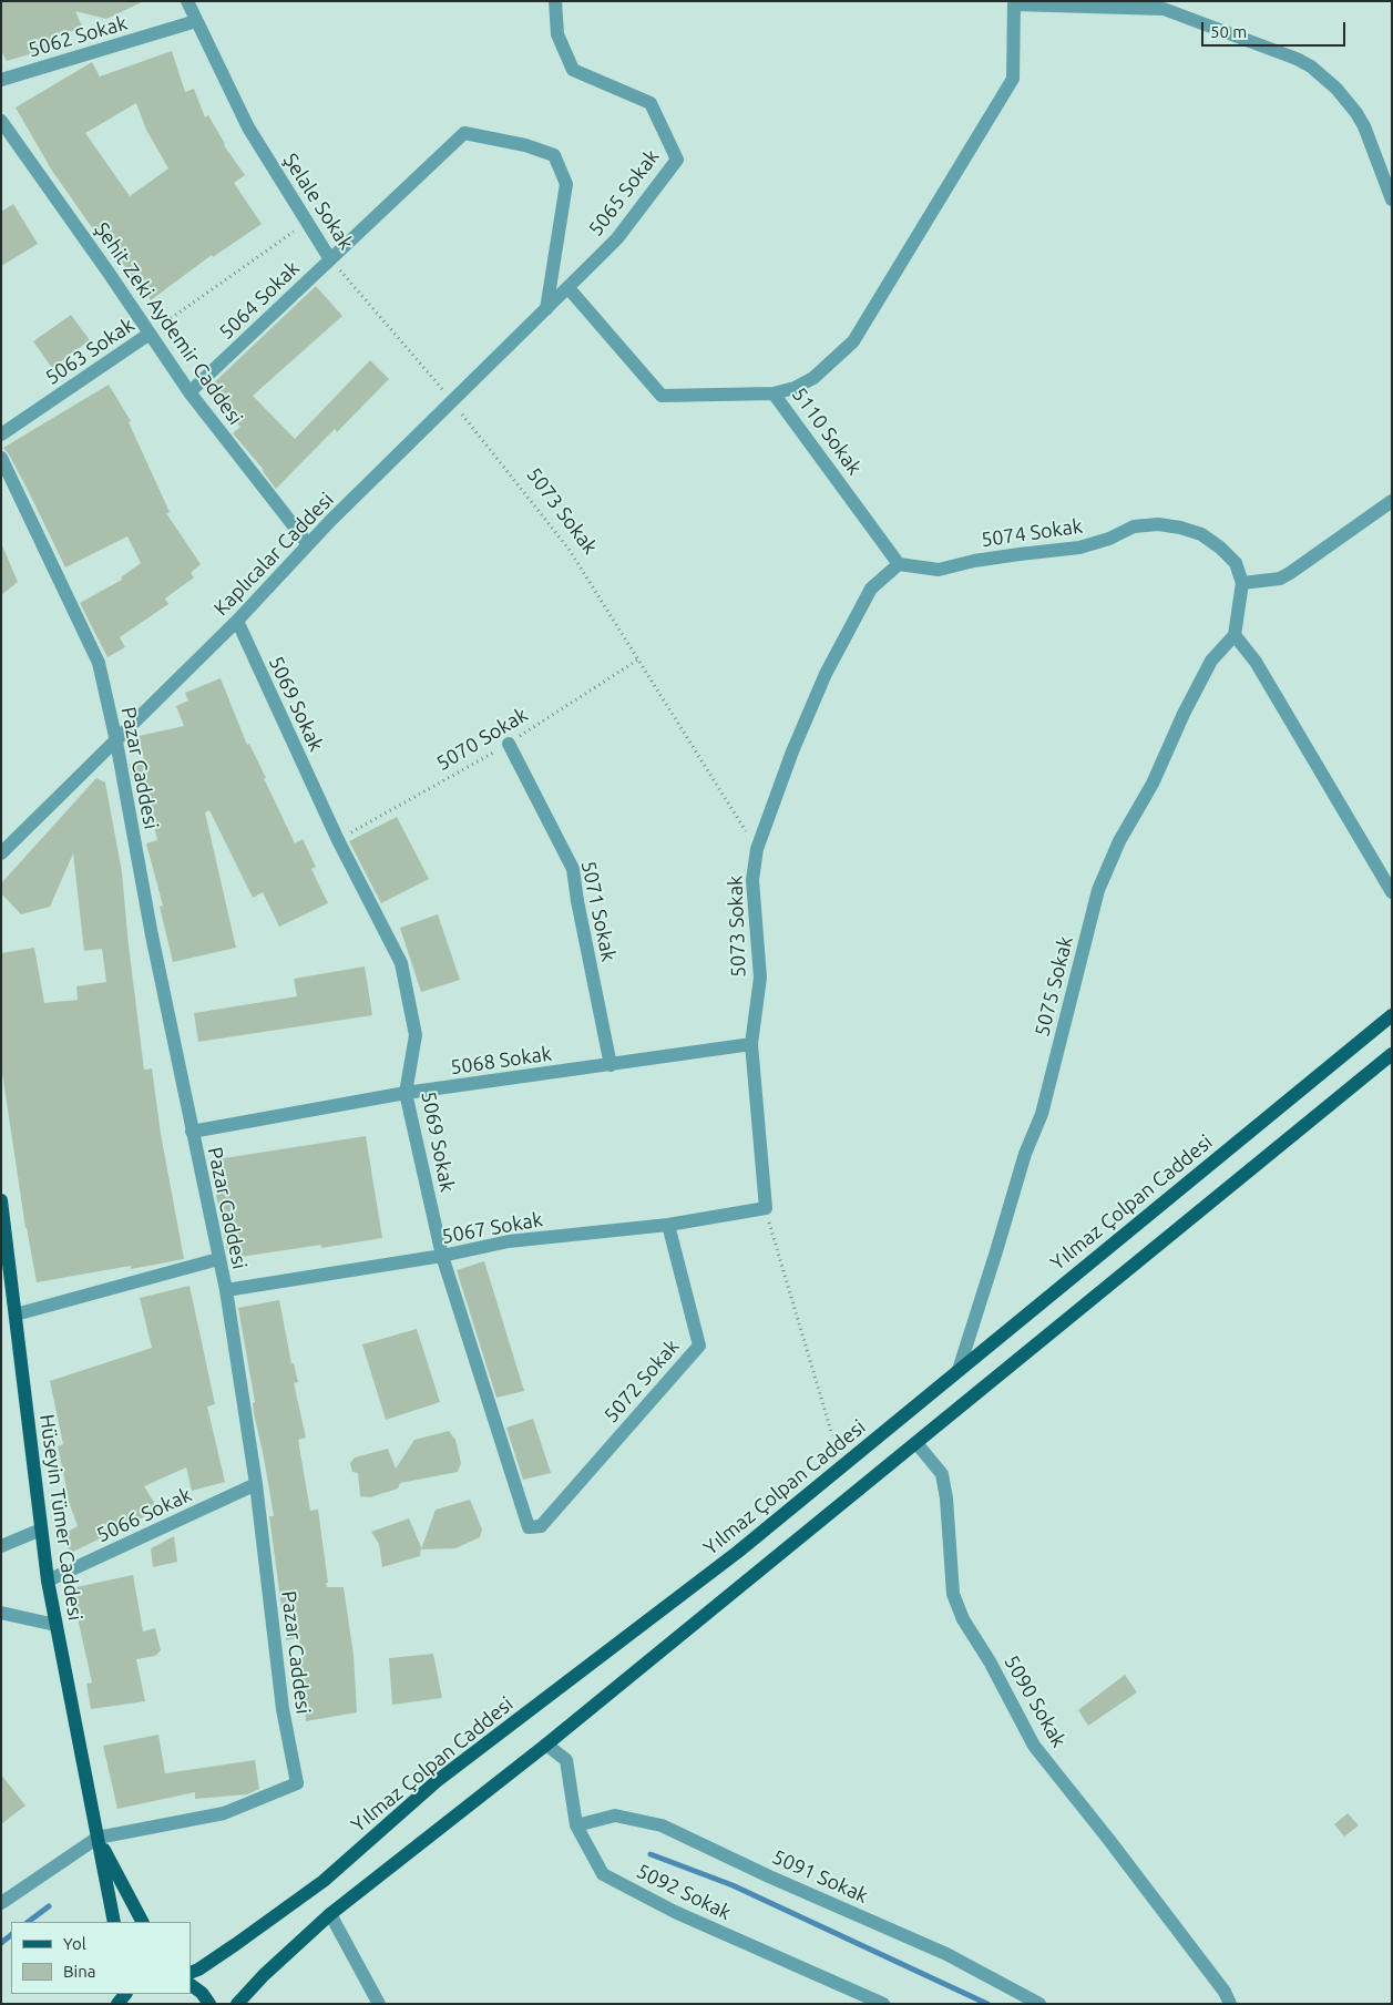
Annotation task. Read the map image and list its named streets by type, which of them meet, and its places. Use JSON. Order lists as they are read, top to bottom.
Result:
{
  "streets": {
    "main road": ["Yılmaz Çolpan Caddesi", "Hüseyin Tümer Caddesi"],
    "street": [
      "5062 Sokak",
      "5065 Sokak",
      "Şelale Sokak",
      "5064 Sokak",
      "Şehit Zeki Aydemir Caddesi",
      "5063 Sokak",
      "5110 Sokak",
      "5073 Sokak",
      "5074 Sokak",
      "Kaplıcalar Caddesi",
      "5069 Sokak",
      "Pazar Caddesi",
      "5071 Sokak",
      "5075 Sokak",
      "5068 Sokak",
      "5067 Sokak",
      "5072 Sokak",
      "5066 Sokak",
      "5090 Sokak",
      "5091 Sokak",
      "5092 Sokak"
    ],
    "path": ["5070 Sokak"]
  },
  "crossings": [
    ["5062 Sokak", "Şelale Sokak"],
    ["5065 Sokak", "5110 Sokak"],
    ["5065 Sokak", "Kaplıcalar Caddesi"],
    ["Şelale Sokak", "5064 Sokak"],
    ["Şelale Sokak", "5063 Sokak"],
    ["Şelale Sokak", "5073 Sokak"],
    ["Şelale Sokak", "Kaplıcalar Caddesi"],
    ["5064 Sokak", "Şehit Zeki Aydemir Caddesi"],
    ["5064 Sokak", "Kaplıcalar Caddesi"],
    ["Şehit Zeki Aydemir Caddesi", "5063 Sokak"],
    ["Şehit Zeki Aydemir Caddesi", "Kaplıcalar Caddesi"],
    ["5110 Sokak", "5074 Sokak"],
    ["5110 Sokak", "Kaplıcalar Caddesi"],
    ["5073 Sokak", "Kaplıcalar Caddesi"],
    ["5073 Sokak", "5070 Sokak"],
    ["5073 Sokak", "5068 Sokak"],
    ["5073 Sokak", "5067 Sokak"],
    ["Kaplıcalar Caddesi", "5069 Sokak"],
    ["Kaplıcalar Caddesi", "Pazar Caddesi"],
    ["5069 Sokak", "5070 Sokak"],
    ["5069 Sokak", "5068 Sokak"],
    ["5069 Sokak", "5067 Sokak"],
    ["5069 Sokak", "5072 Sokak"],
    ["5070 Sokak", "5071 Sokak"],
    ["Pazar Caddesi", "5068 Sokak"],
    ["Pazar Caddesi", "5067 Sokak"],
    ["Pazar Caddesi", "5066 Sokak"],
    ["Pazar Caddesi", "Hüseyin Tümer Caddesi"],
    ["5071 Sokak", "5068 Sokak"],
    ["5075 Sokak", "Yılmaz Çolpan Caddesi"],
    ["5067 Sokak", "5072 Sokak"],
    ["5066 Sokak", "Hüseyin Tümer Caddesi"],
    ["5091 Sokak", "5092 Sokak"]
  ],
  "legend": ["Yol", "Bina"],
  "scale_bar": "50 m"
}
